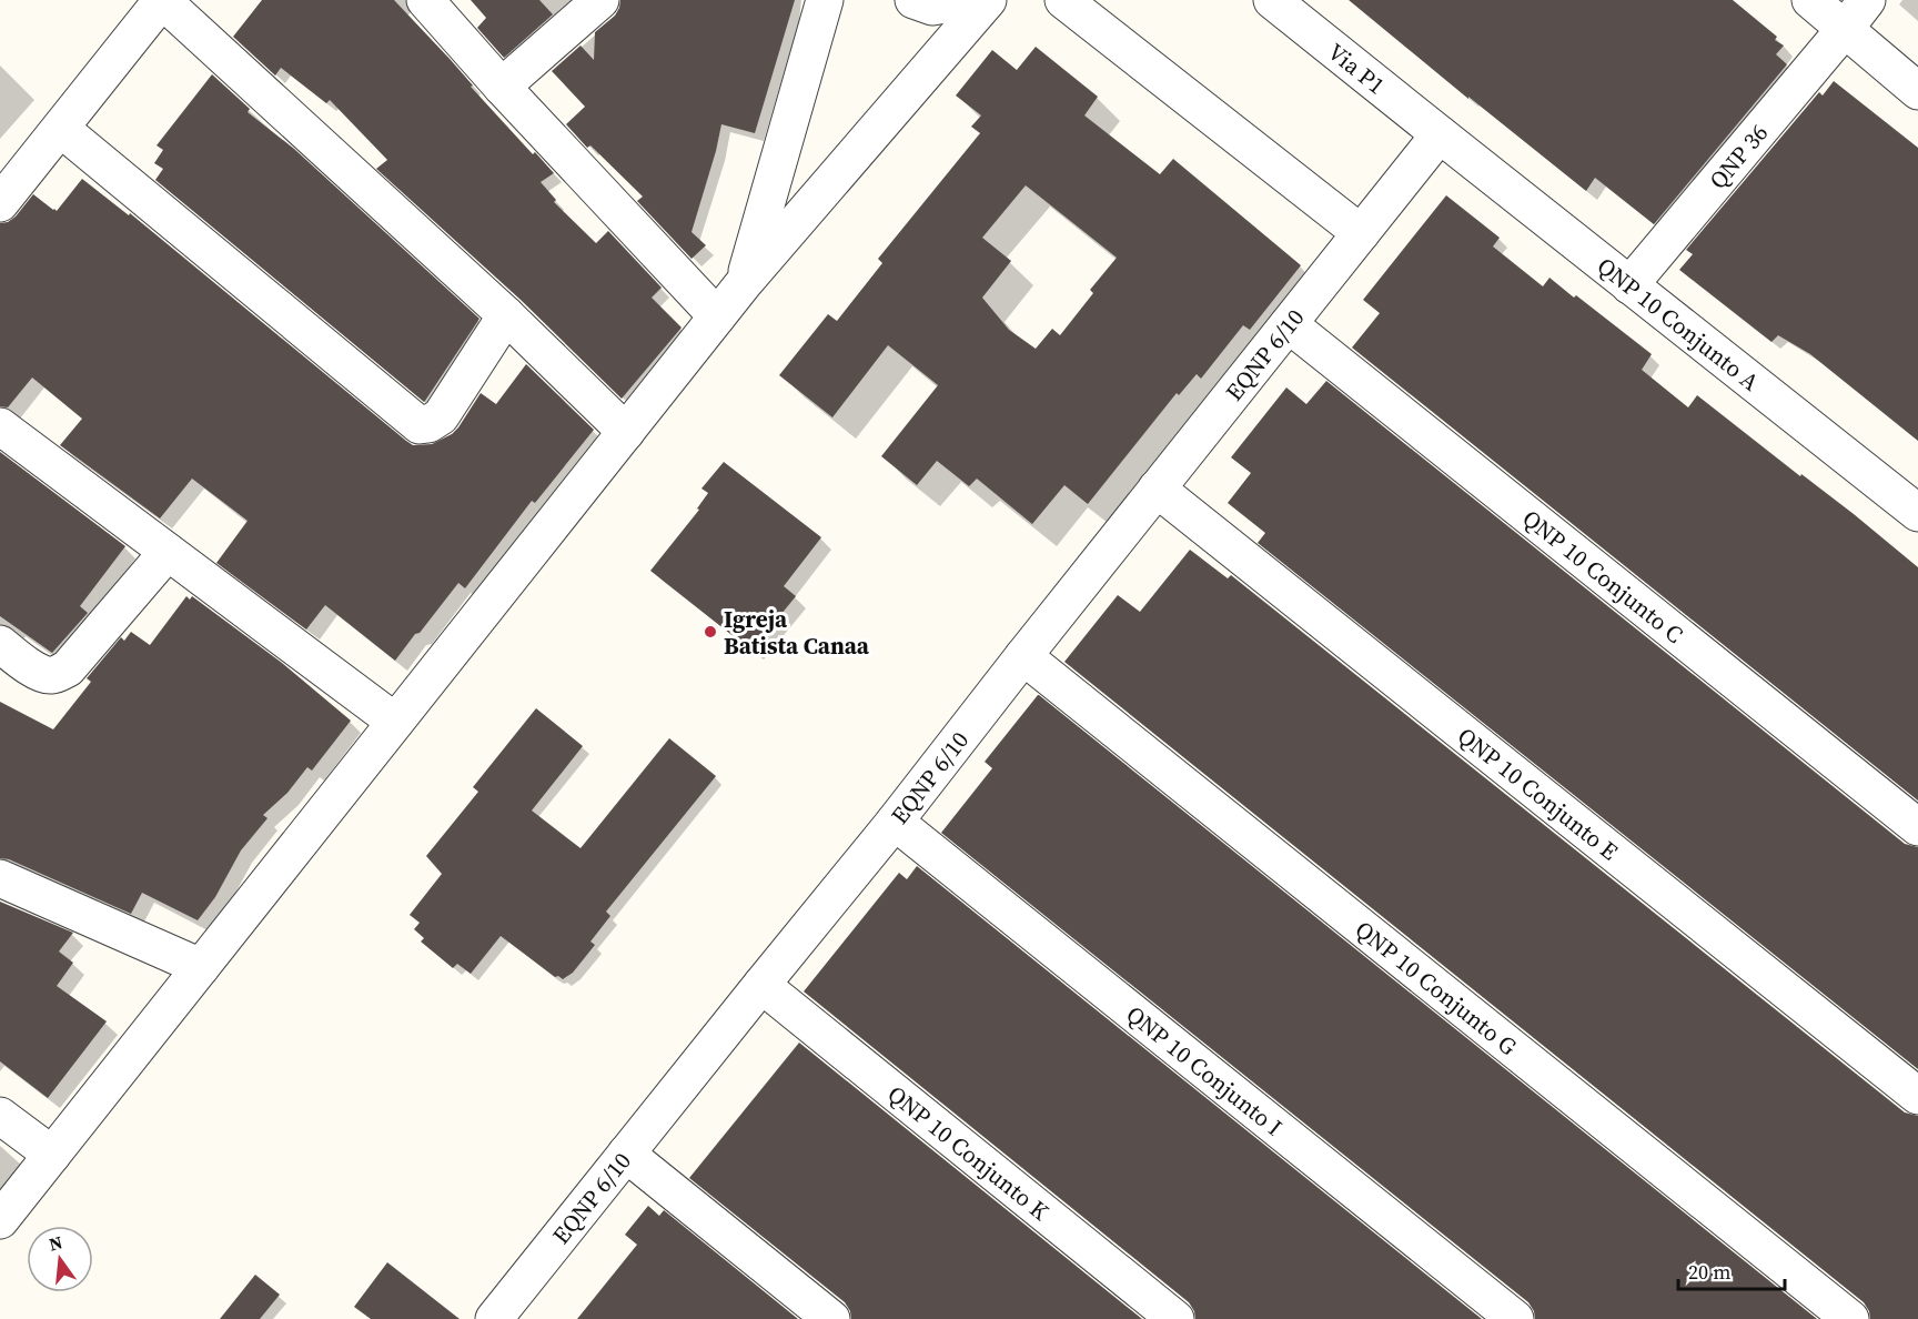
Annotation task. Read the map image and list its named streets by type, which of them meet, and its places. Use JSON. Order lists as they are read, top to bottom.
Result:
{
  "streets": {
    "street": [
      "Via P1",
      "QNP 36",
      "QNP 10 Conjunto A",
      "EQNP 6/10",
      "QNP 10 Conjunto C",
      "QNP 10 Conjunto E",
      "QNP 10 Conjunto G",
      "QNP 10 Conjunto I",
      "QNP 10 Conjunto K"
    ]
  },
  "crossings": [
    ["Via P1", "QNP 10 Conjunto A"],
    ["Via P1", "EQNP 6/10"],
    ["QNP 36", "QNP 10 Conjunto A"],
    ["QNP 10 Conjunto A", "EQNP 6/10"],
    ["EQNP 6/10", "QNP 10 Conjunto C"],
    ["EQNP 6/10", "QNP 10 Conjunto E"],
    ["EQNP 6/10", "QNP 10 Conjunto G"],
    ["EQNP 6/10", "QNP 10 Conjunto I"],
    ["EQNP 6/10", "QNP 10 Conjunto K"]
  ],
  "places": ["Igreja Batista Canaa"],
  "scale_bar": "20 m",
  "north": "top"
}
